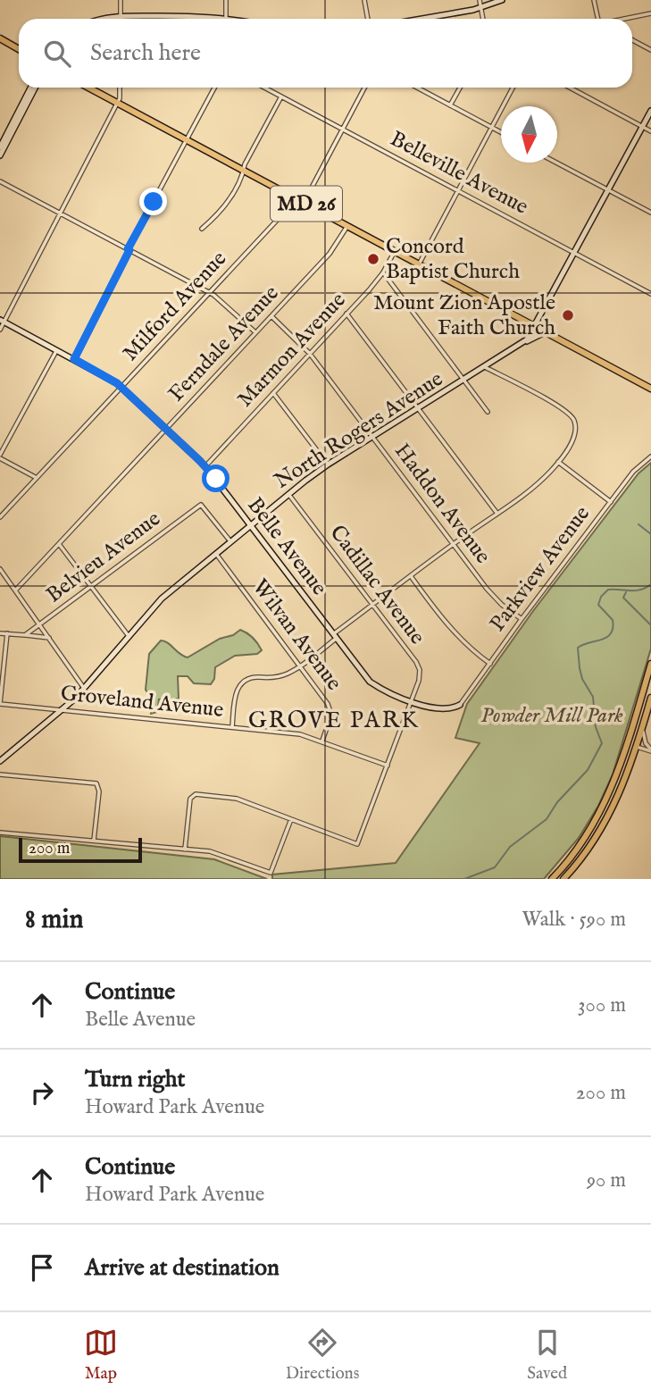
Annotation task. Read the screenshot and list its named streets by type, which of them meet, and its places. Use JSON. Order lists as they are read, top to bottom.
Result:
{
  "streets": {
    "main road": ["MD 26"],
    "street": [
      "Belleville Avenue",
      "Milford Avenue",
      "Ferndale Avenue",
      "Marmon Avenue",
      "North Rogers Avenue",
      "Haddon Avenue",
      "Belle Avenue",
      "Belvieu Avenue",
      "Parkview Avenue",
      "Cadillac Avenue",
      "Wilvan Avenue",
      "Groveland Avenue"
    ]
  },
  "crossings": [
    ["Belleville Avenue", "North Rogers Avenue"],
    ["MD 26", "Milford Avenue"],
    ["MD 26", "Ferndale Avenue"],
    ["MD 26", "Marmon Avenue"],
    ["MD 26", "North Rogers Avenue"],
    ["Milford Avenue", "Belle Avenue"],
    ["Ferndale Avenue", "Haddon Avenue"],
    ["Ferndale Avenue", "Belle Avenue"],
    ["Marmon Avenue", "Haddon Avenue"],
    ["Marmon Avenue", "Belle Avenue"],
    ["North Rogers Avenue", "Haddon Avenue"],
    ["North Rogers Avenue", "Belle Avenue"],
    ["North Rogers Avenue", "Belvieu Avenue"],
    ["North Rogers Avenue", "Cadillac Avenue"],
    ["North Rogers Avenue", "Wilvan Avenue"],
    ["North Rogers Avenue", "Groveland Avenue"],
    ["Haddon Avenue", "Parkview Avenue"],
    ["Belle Avenue", "Parkview Avenue"],
    ["Belle Avenue", "Cadillac Avenue"],
    ["Cadillac Avenue", "Groveland Avenue"],
    ["Wilvan Avenue", "Groveland Avenue"]
  ],
  "districts": ["GROVE PARK"],
  "parks": ["Powder Mill Park"],
  "places": ["Concord Baptist Church", "Mount Zion Apostle Faith Church"],
  "scale_bar": "200 m",
  "north": "bottom",
  "page": {
    "search": "Search here",
    "scale": "200 m",
    "heading": ["8 min", "Walk · 590 m"],
    "list": [
      ["Continue", "Belle Avenue", "300 m"],
      ["Turn right", "Howard Park Avenue", "200 m"],
      ["Continue", "Howard Park Avenue", "90 m"],
      "Arrive at destination"
    ],
    "nav": ["Map", "Directions", "Saved"]
  }
}
